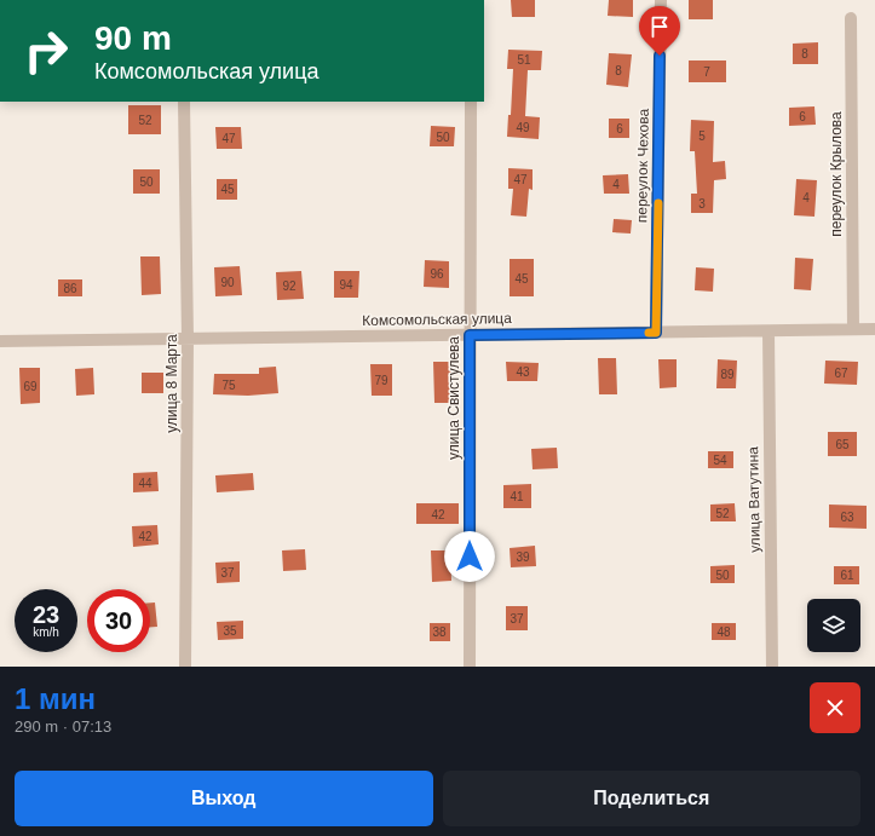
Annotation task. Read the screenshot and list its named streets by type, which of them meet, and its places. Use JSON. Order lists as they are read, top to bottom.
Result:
{
  "streets": {
    "street": [
      "переулок Чехова",
      "переулок Крылова",
      "Комсомольская улица",
      "улица 8 Марта",
      "улица Свистулева",
      "улица Ватутина"
    ]
  },
  "crossings": [
    ["переулок Чехова", "Комсомольская улица"],
    ["переулок Крылова", "Комсомольская улица"],
    ["Комсомольская улица", "улица 8 Марта"],
    ["Комсомольская улица", "улица Свистулева"],
    ["Комсомольская улица", "улица Ватутина"]
  ],
  "house_numbers": [
    "8",
    "51",
    "8",
    "7",
    "6",
    "52",
    "49",
    "6",
    "5",
    "50",
    "47",
    "47",
    "50",
    "4",
    "45",
    "4",
    "3",
    "96",
    "45",
    "90",
    "94",
    "92",
    "86",
    "43",
    "67",
    "89",
    "79",
    "75",
    "69",
    "65",
    "54",
    "44",
    "41",
    "52",
    "42",
    "63",
    "42",
    "39",
    "37",
    "50",
    "61",
    "37",
    "35",
    "38",
    "48"
  ],
  "page": {
    "turn": ["90 m", "Комсомольская улица"],
    "speed": "23 km/h",
    "limit": "30",
    "heading": ["1 мин", "290 m · 07:13"],
    "buttons": ["Выход", "Поделиться"]
  }
}
